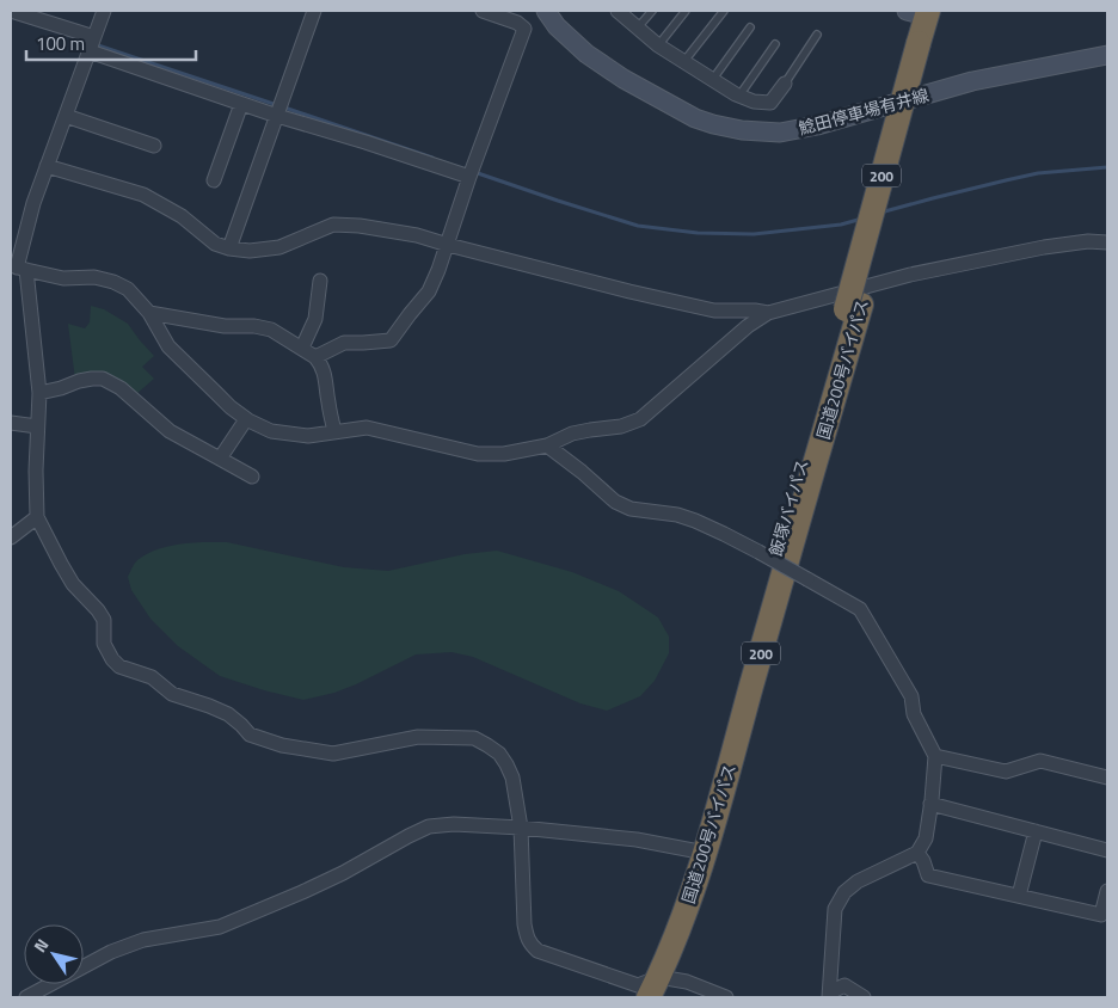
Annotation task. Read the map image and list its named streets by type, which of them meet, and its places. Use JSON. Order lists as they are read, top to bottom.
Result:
{
  "streets": {
    "highway": ["200", "国道200号バイパス", "飯塚バイパス"],
    "main road": ["鯰田停車場有井線"]
  },
  "crossings": [
    ["国道200号バイパス", "飯塚バイパス"]
  ],
  "scale_bar": "100 m",
  "north": "top left"
}
